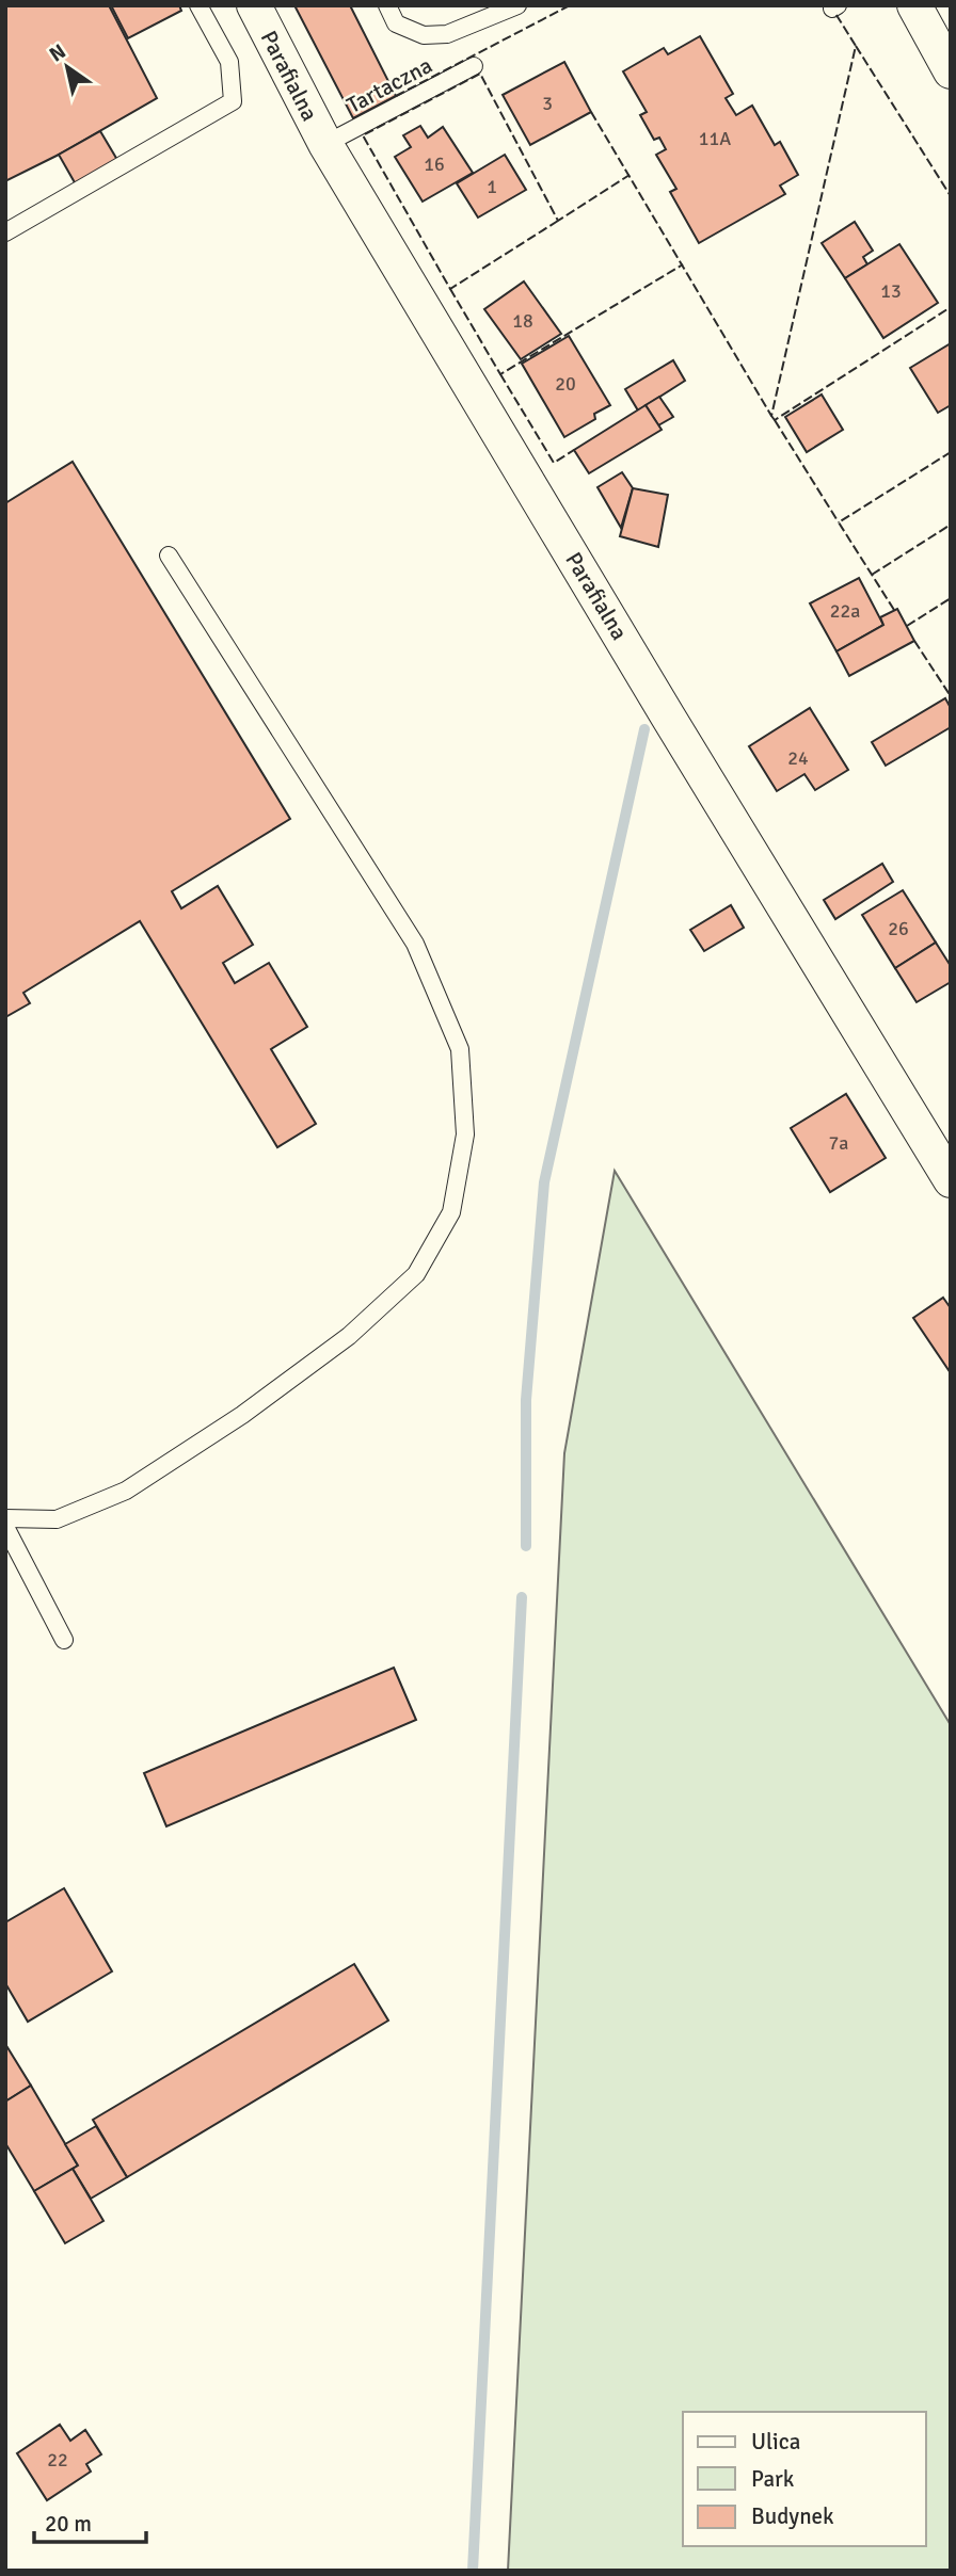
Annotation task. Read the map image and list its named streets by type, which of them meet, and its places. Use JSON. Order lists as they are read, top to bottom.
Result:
{
  "streets": {
    "street": ["Parafialna"],
    "lane": ["Tartaczna"]
  },
  "crossings": [
    ["Parafialna", "Tartaczna"]
  ],
  "house_numbers": [
    "3",
    "11A",
    "16",
    "1",
    "13",
    "18",
    "20",
    "22a",
    "24",
    "26",
    "7a",
    "22"
  ],
  "legend": ["Ulica", "Park", "Budynek"],
  "scale_bar": "20 m",
  "north": "top left"
}
